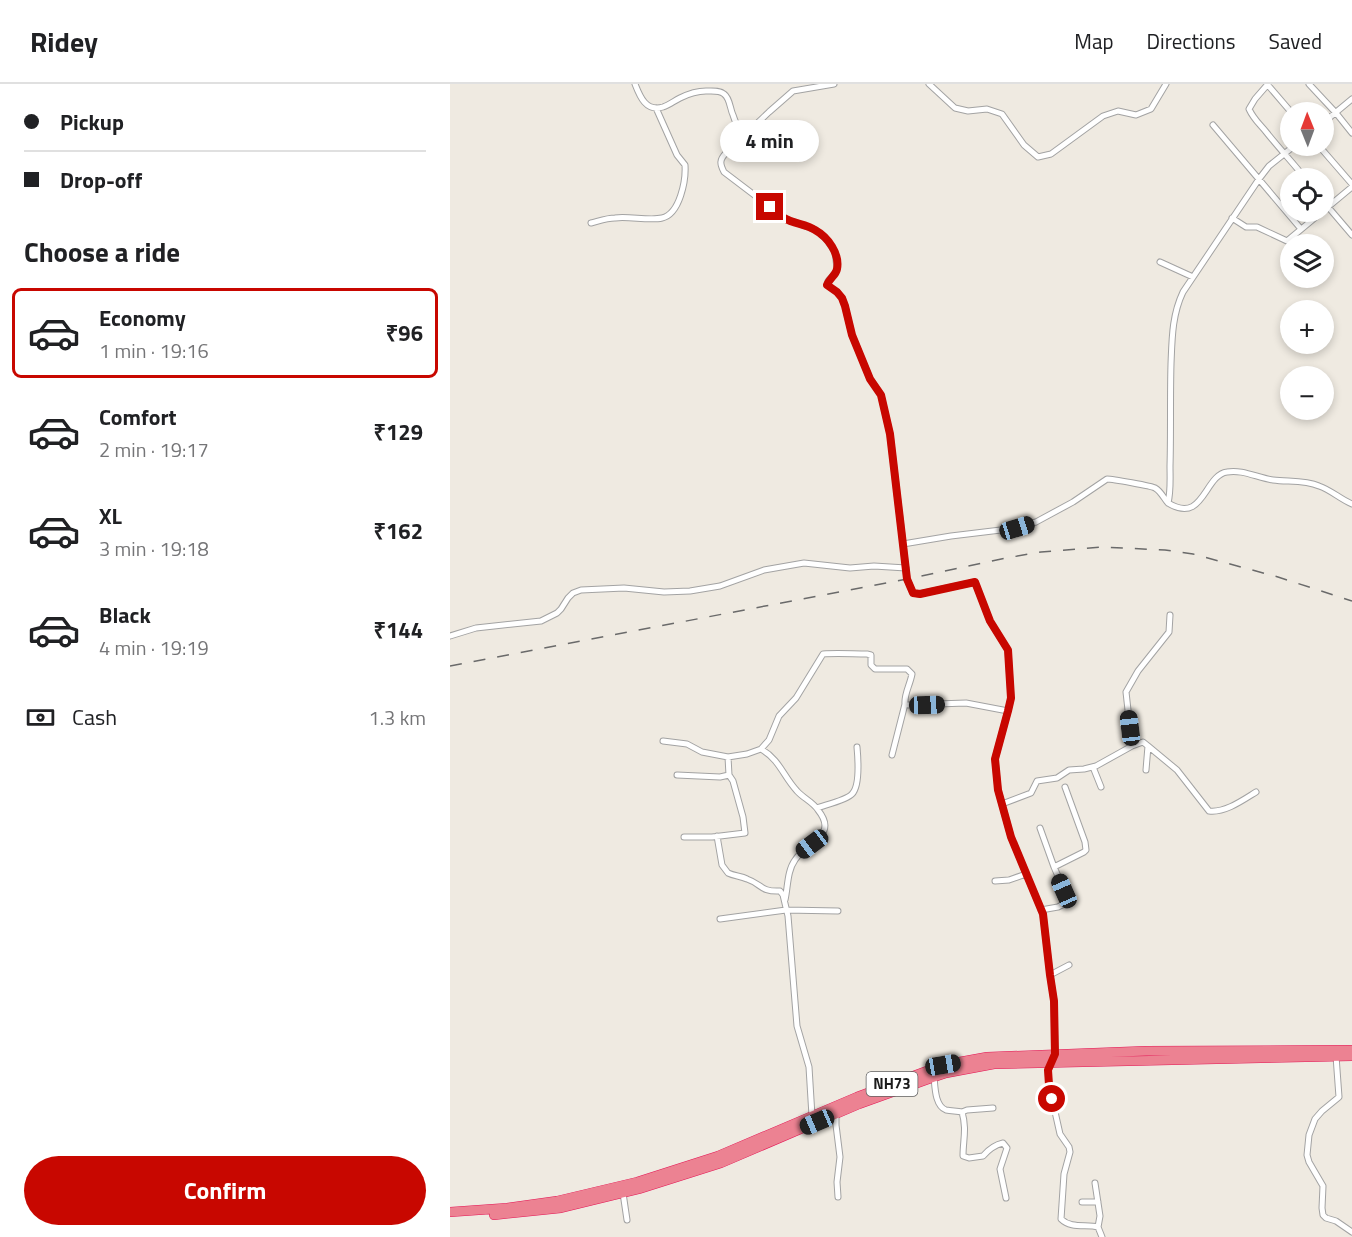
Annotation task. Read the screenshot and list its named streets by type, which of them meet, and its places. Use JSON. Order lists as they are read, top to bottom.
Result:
{
  "streets": {
    "highway": ["NH73"]
  },
  "north": "top",
  "page": {
    "header": "Ridey",
    "nav": ["Map", "Directions", "Saved"],
    "banner": ["Pickup", "Drop-off"],
    "map_buttons": ["+", "−"],
    "bubble": "4 min",
    "heading": "Choose a ride",
    "list": [
      {
        "name": "Economy",
        "note": "1 min · 19:16",
        "value": "₹96"
      },
      {
        "name": "Comfort",
        "note": "2 min · 19:17",
        "value": "₹129"
      },
      {
        "name": "XL",
        "note": "3 min · 19:18",
        "value": "₹162"
      },
      {
        "name": "Black",
        "note": "4 min · 19:19",
        "value": "₹144"
      }
    ],
    "pay": ["Cash", "1.3 km"],
    "buttons": "Confirm"
  }
}
